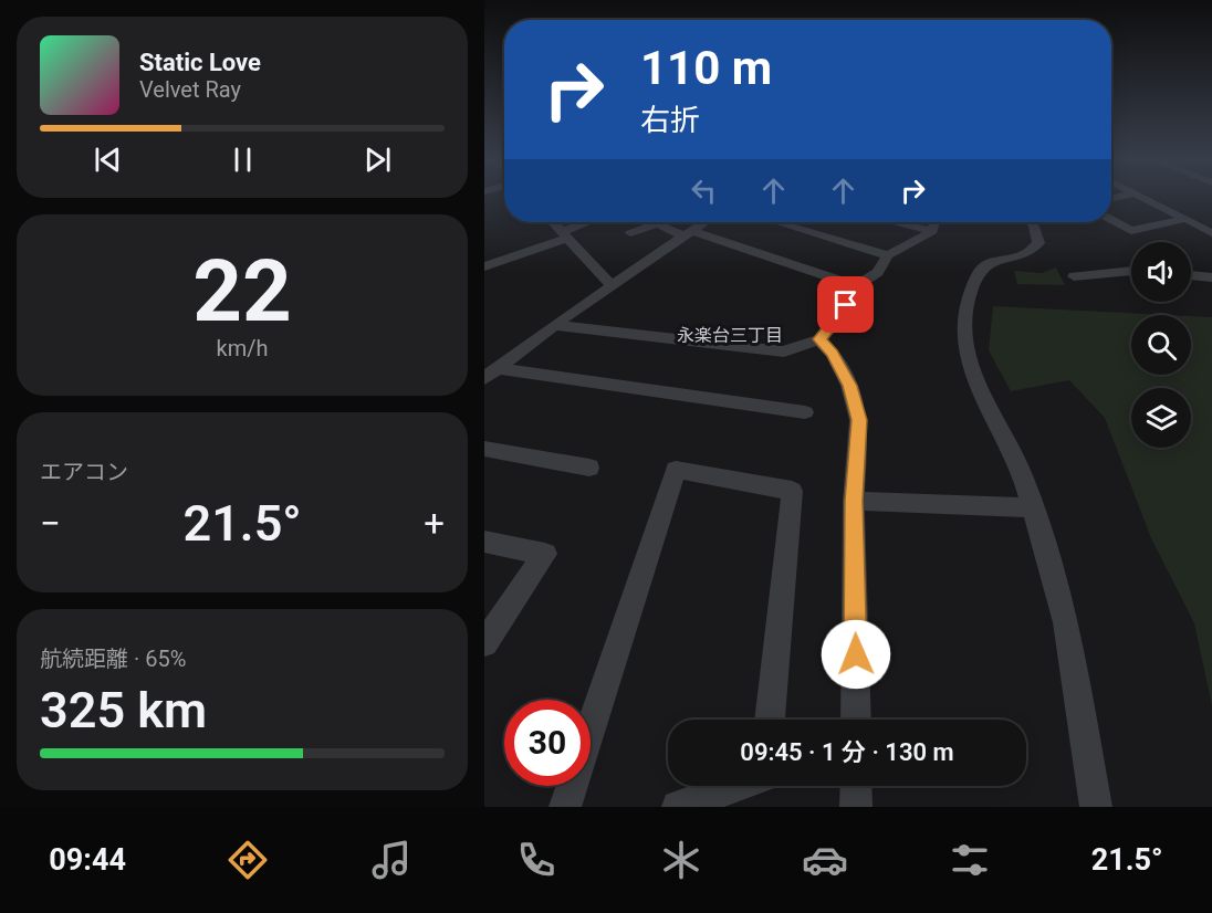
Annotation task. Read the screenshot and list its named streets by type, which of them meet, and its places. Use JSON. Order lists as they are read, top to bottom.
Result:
{
  "districts": ["永楽台三丁目"],
  "page": {
    "turn": ["110 m", "右折"],
    "song": ["Static Love", "Velvet Ray"],
    "tile": [
      ["22", "km/h"],
      "エアコン",
      ["航続距離 · 65%", "325 km"]
    ],
    "heat": ["−", "21.5°", "+"],
    "limit": "30",
    "trip": "09:45 · 1 分 · 130 m",
    "tabs": ["09:44", "21.5°"]
  }
}
